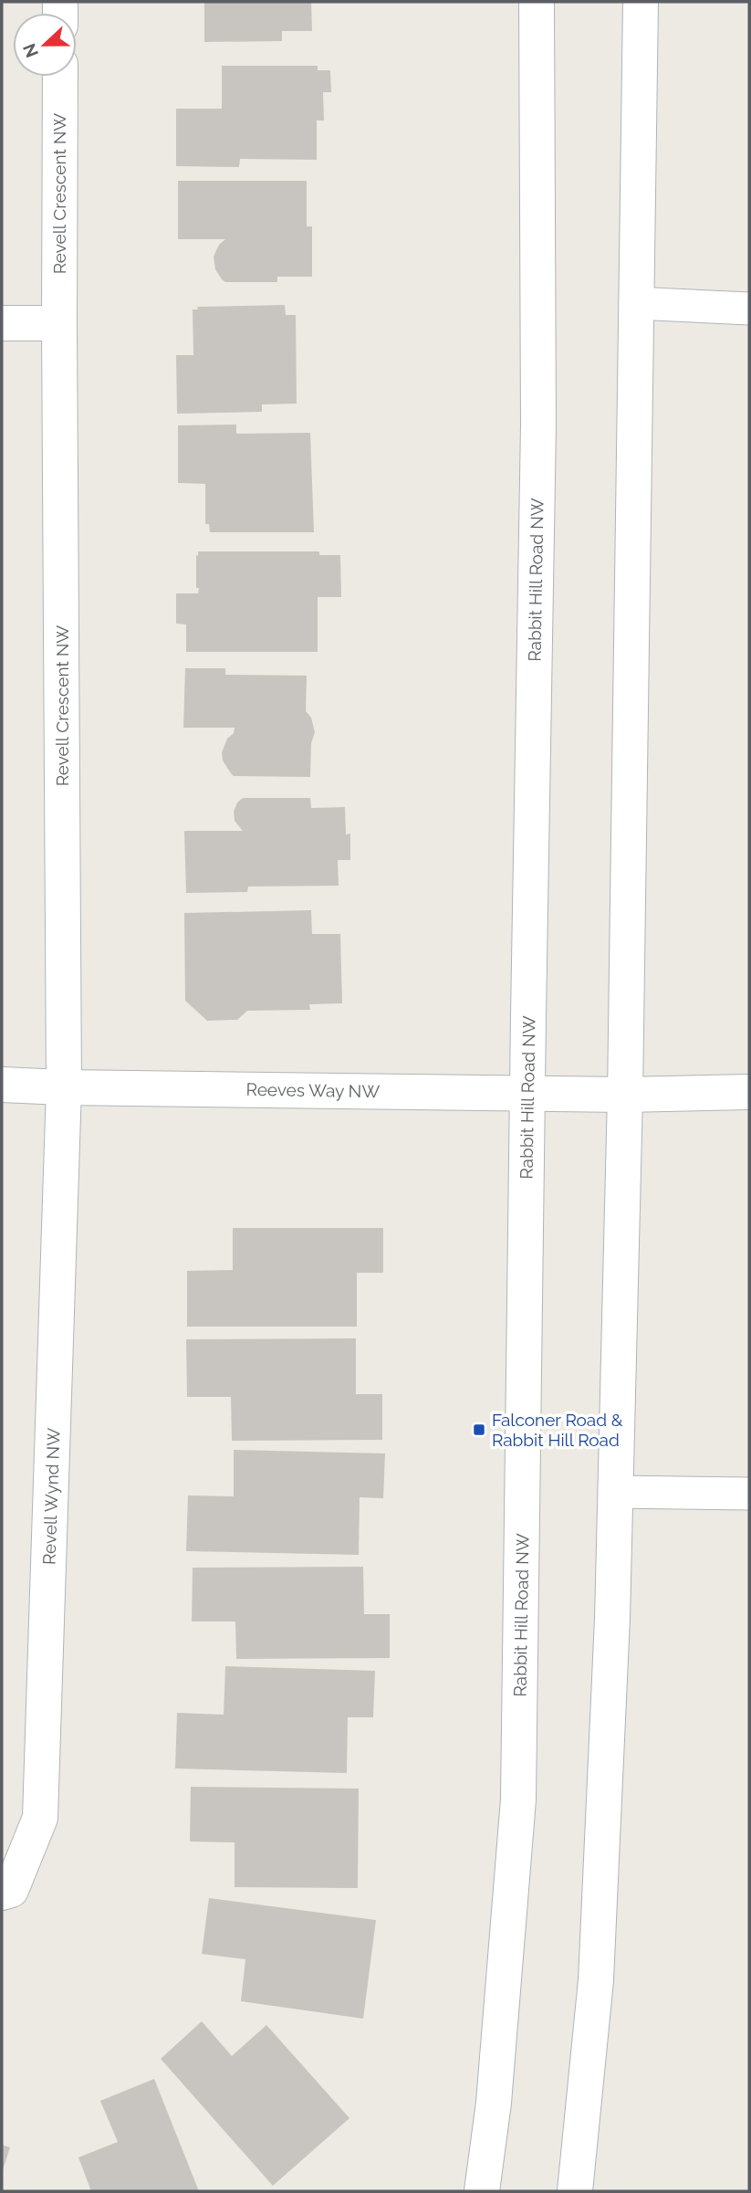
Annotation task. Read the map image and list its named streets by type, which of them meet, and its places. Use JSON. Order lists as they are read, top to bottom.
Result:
{
  "streets": {
    "main road": [
      "Revell Crescent NW",
      "Rabbit Hill Road NW",
      "Reeves Way NW",
      "Revell Wynd NW"
    ]
  },
  "crossings": [
    ["Revell Crescent NW", "Reeves Way NW"],
    ["Revell Crescent NW", "Revell Wynd NW"],
    ["Rabbit Hill Road NW", "Reeves Way NW"],
    ["Reeves Way NW", "Revell Wynd NW"]
  ],
  "places": {
    "transit": ["Falconer Road & Rabbit Hill Road"]
  },
  "north": "left"
}
